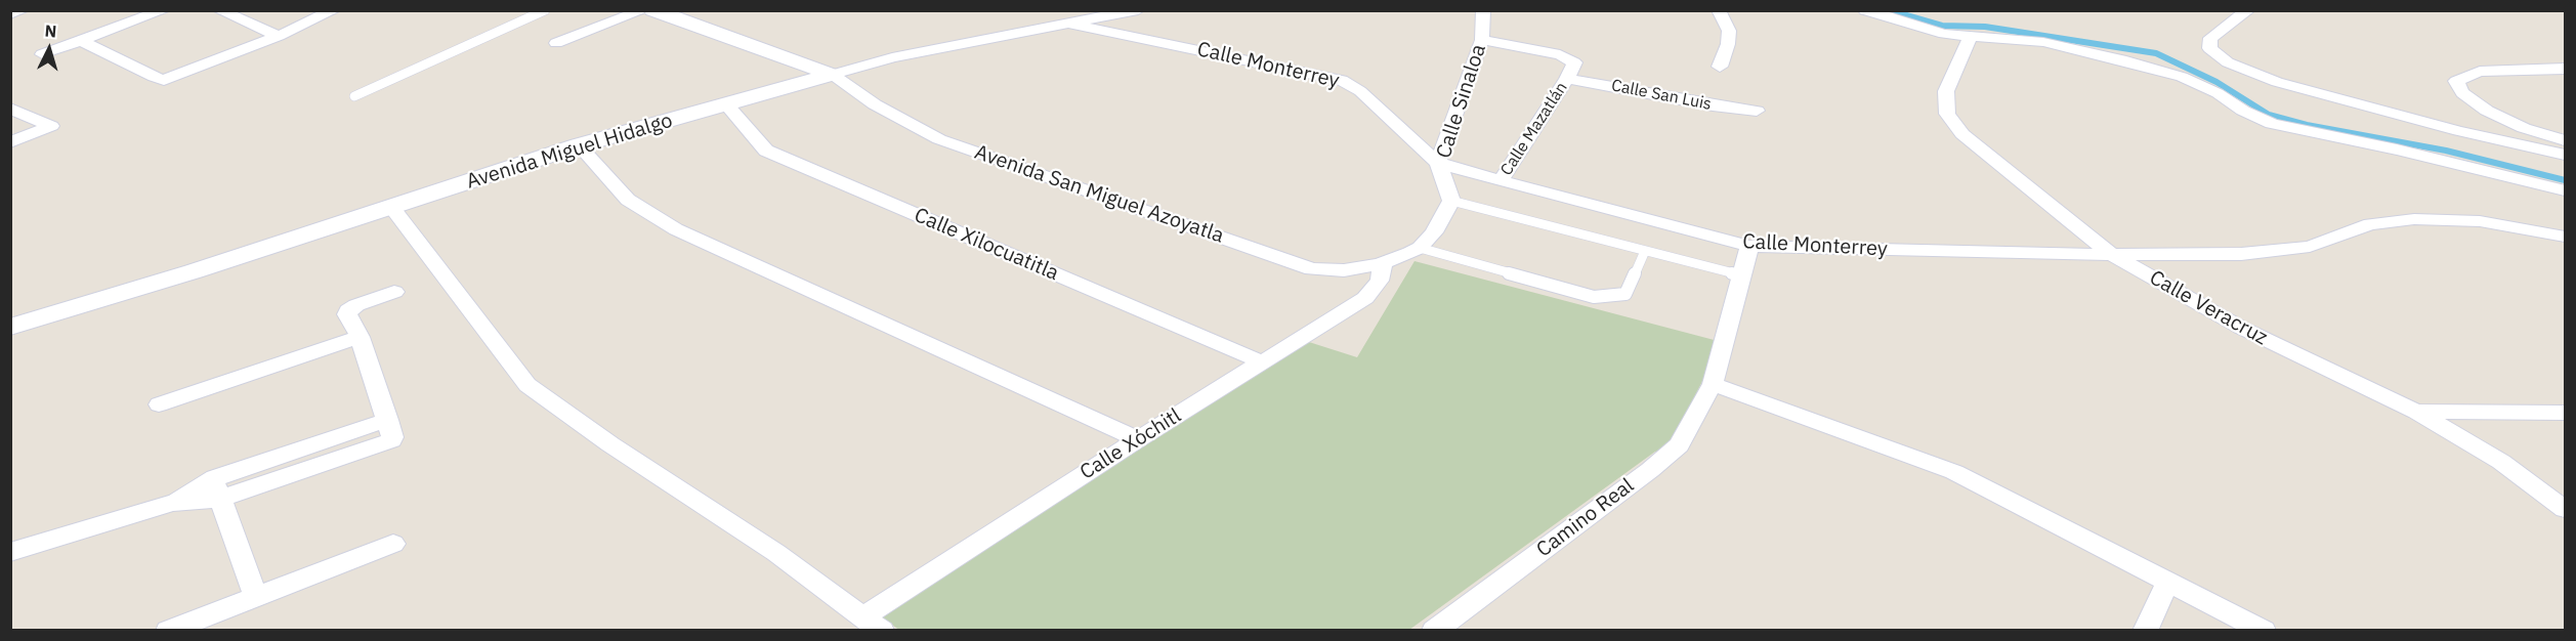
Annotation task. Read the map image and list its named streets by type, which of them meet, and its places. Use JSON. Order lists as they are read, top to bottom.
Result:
{
  "streets": {
    "street": [
      "Calle Monterrey",
      "Calle San Luis",
      "Calle Sinaloa",
      "Calle Mazatlán",
      "Avenida Miguel Hidalgo",
      "Avenida San Miguel Azoyatla",
      "Calle Xilocuatitla",
      "Calle Veracruz",
      "Calle Xóchitl",
      "Camino Real"
    ]
  },
  "crossings": [
    ["Calle Monterrey", "Calle Sinaloa"],
    ["Calle Monterrey", "Calle Mazatlán"],
    ["Calle Monterrey", "Avenida Miguel Hidalgo"],
    ["Calle Monterrey", "Calle Veracruz"],
    ["Calle Monterrey", "Camino Real"],
    ["Calle San Luis", "Calle Mazatlán"],
    ["Calle Sinaloa", "Calle Mazatlán"],
    ["Avenida Miguel Hidalgo", "Avenida San Miguel Azoyatla"],
    ["Avenida Miguel Hidalgo", "Calle Xilocuatitla"],
    ["Avenida San Miguel Azoyatla", "Calle Xóchitl"],
    ["Calle Xilocuatitla", "Calle Xóchitl"]
  ],
  "north": "top"
}
